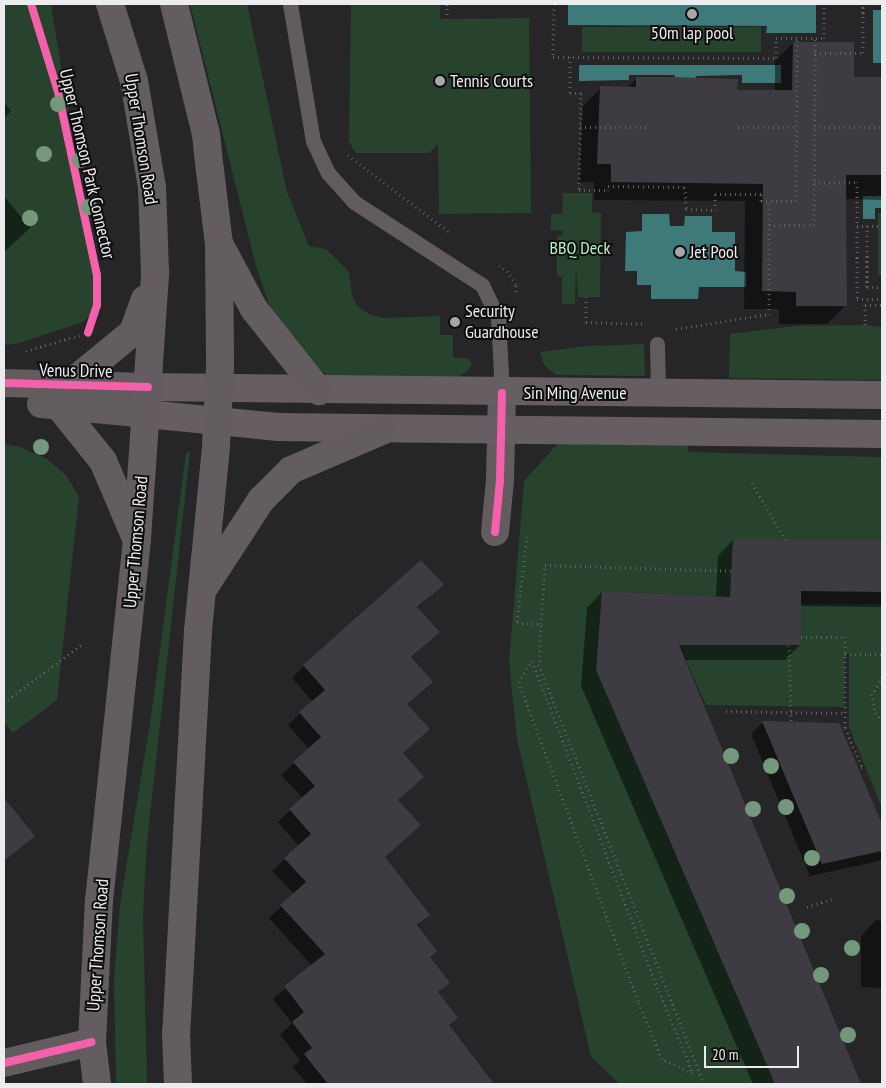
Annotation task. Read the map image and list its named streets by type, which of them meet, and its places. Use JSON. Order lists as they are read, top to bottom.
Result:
{
  "streets": {
    "main road": ["Upper Thomson Road", "Venus Drive", "Sin Ming Avenue"],
    "cycle path": ["Upper Thomson Park Connector"]
  },
  "crossings": [
    ["Upper Thomson Road", "Venus Drive"],
    ["Upper Thomson Road", "Sin Ming Avenue"],
    ["Venus Drive", "Sin Ming Avenue"]
  ],
  "parks": ["BBQ Deck"],
  "places": [
    "50m lap pool",
    "Tennis Courts",
    "Jet Pool",
    "Security Guardhouse"
  ],
  "scale_bar": "20 m"
}
